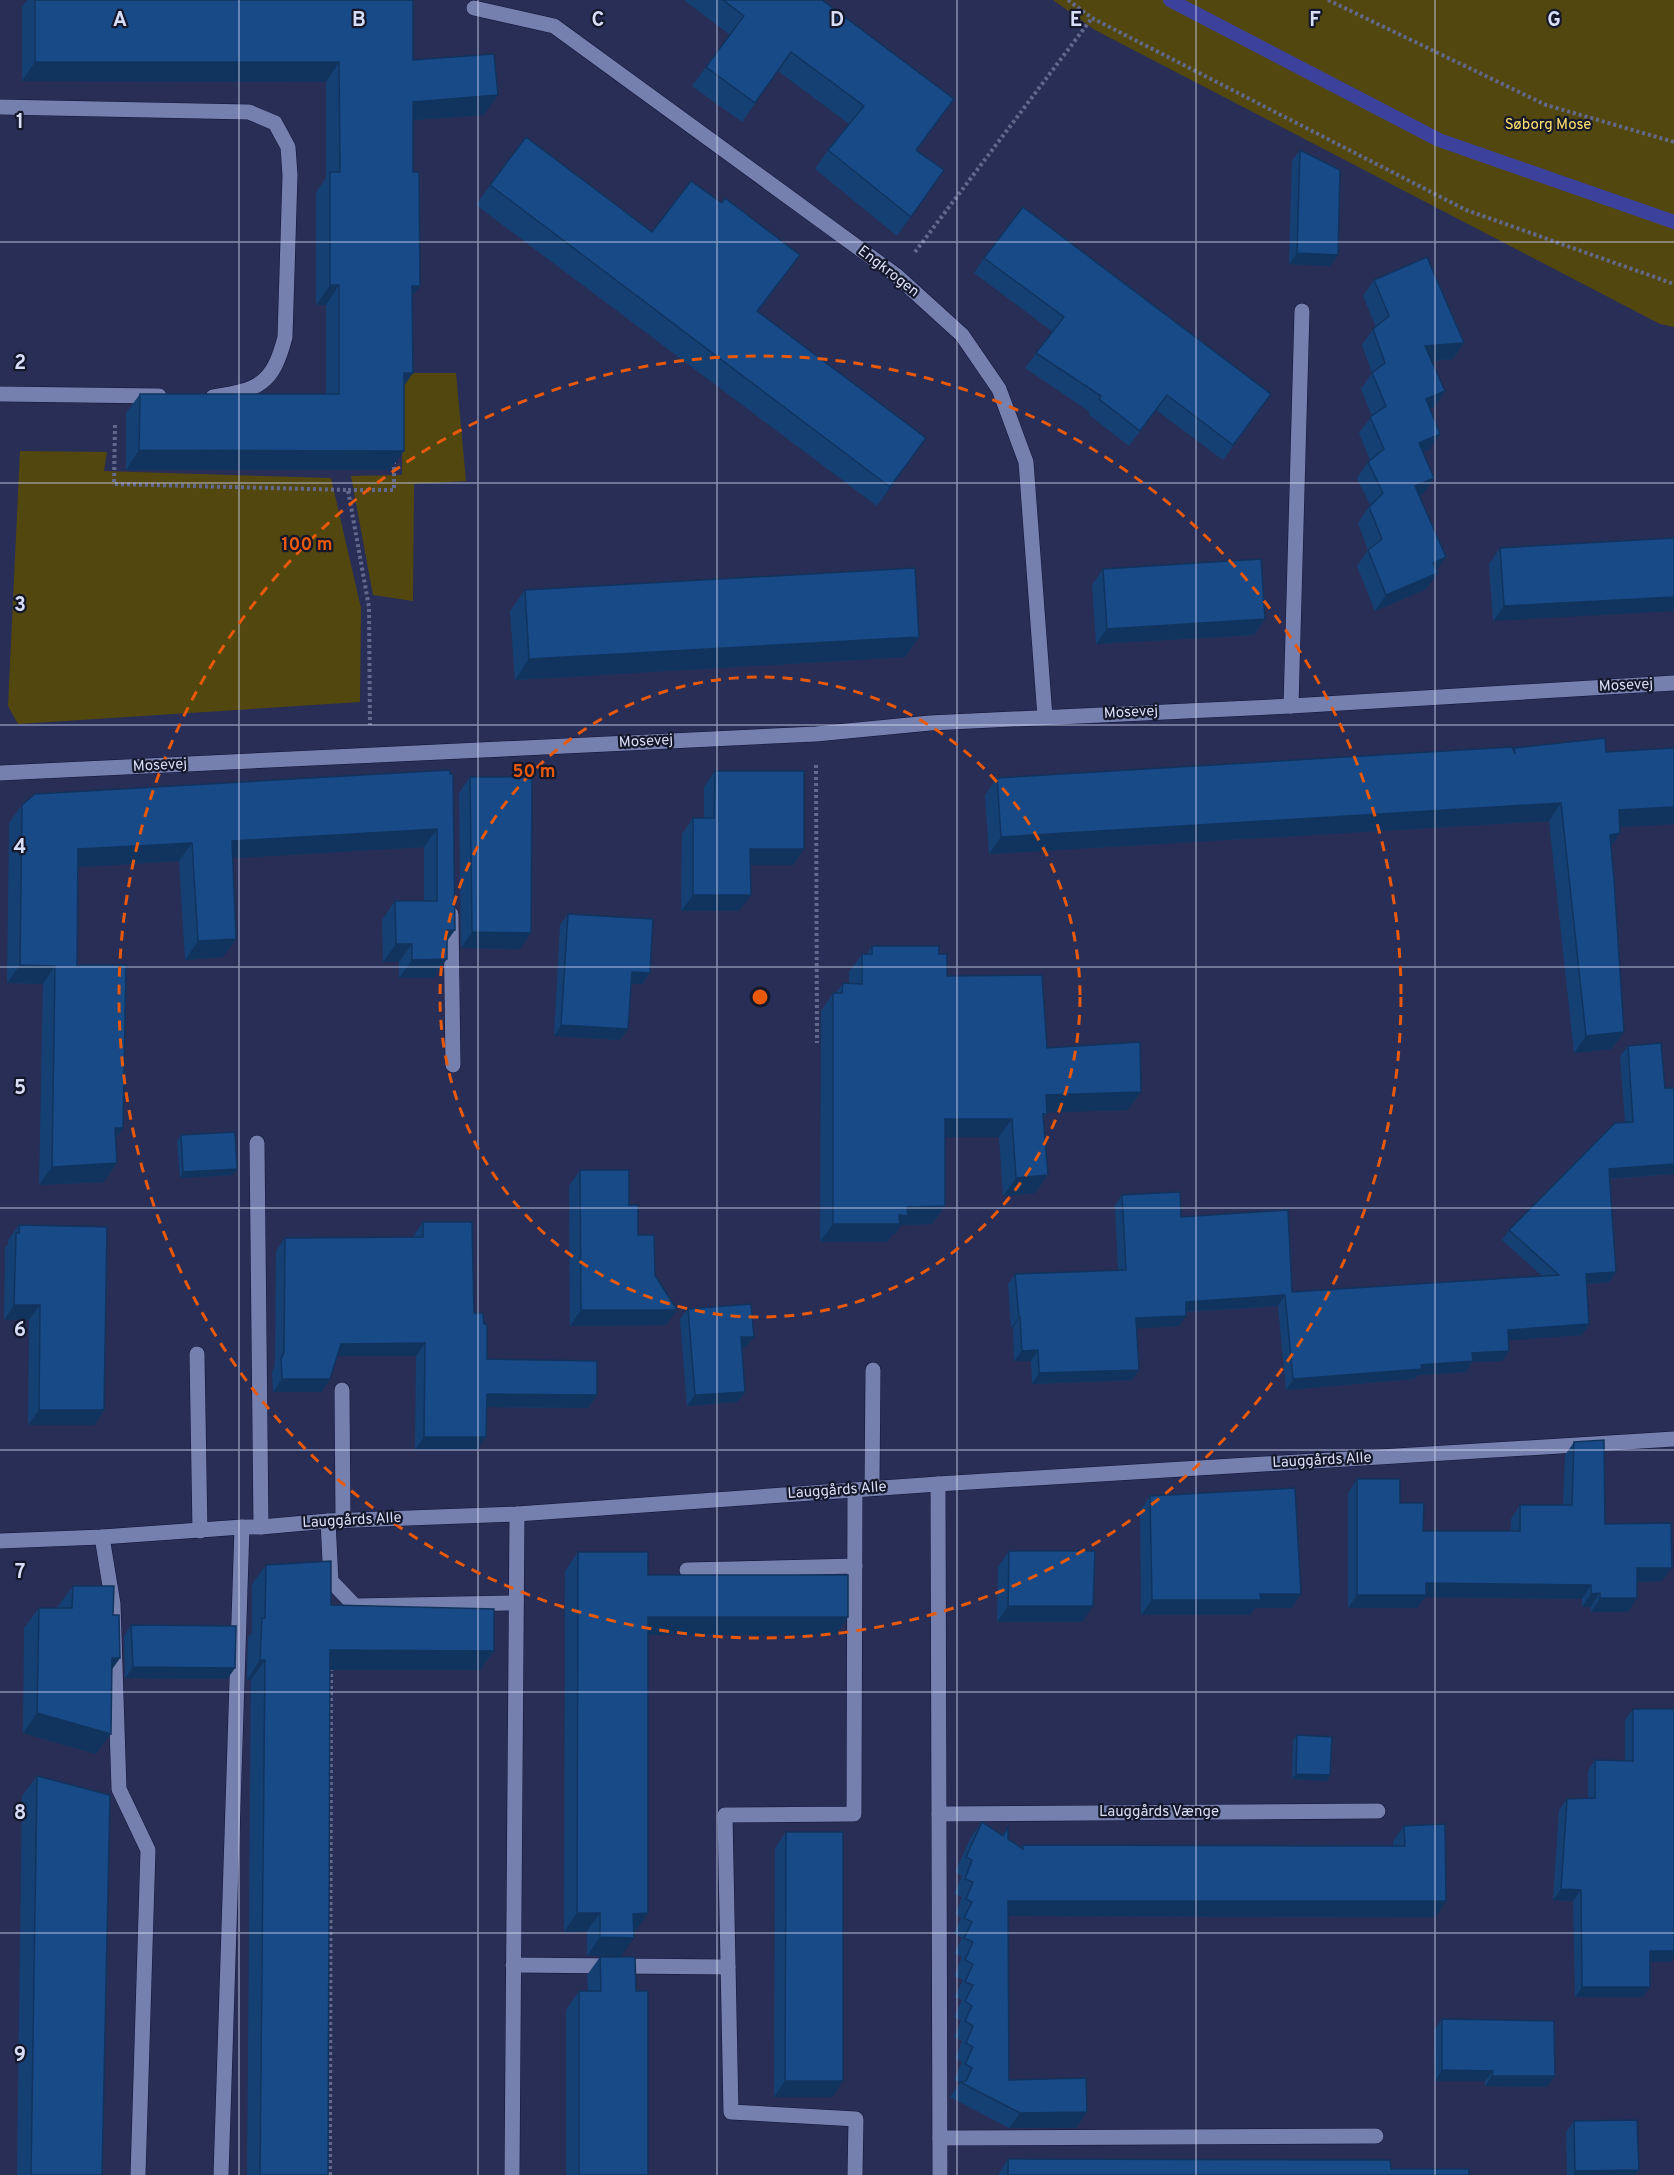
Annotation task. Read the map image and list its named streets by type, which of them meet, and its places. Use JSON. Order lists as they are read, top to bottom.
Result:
{
  "streets": {
    "street": [
      "Engkrogen",
      "Mosevej",
      "Lauggårds Alle",
      "Lauggårds Vænge"
    ]
  },
  "crossings": [
    ["Engkrogen", "Mosevej"]
  ],
  "parks": ["Søborg Mose"],
  "grid": {
    "columns": [
      "A",
      "B",
      "C",
      "D",
      "E",
      "F",
      "G"
    ],
    "rows": [
      "1",
      "2",
      "3",
      "4",
      "5",
      "6",
      "7",
      "8",
      "9"
    ]
  },
  "rings": ["100 m", "50 m"]
}
